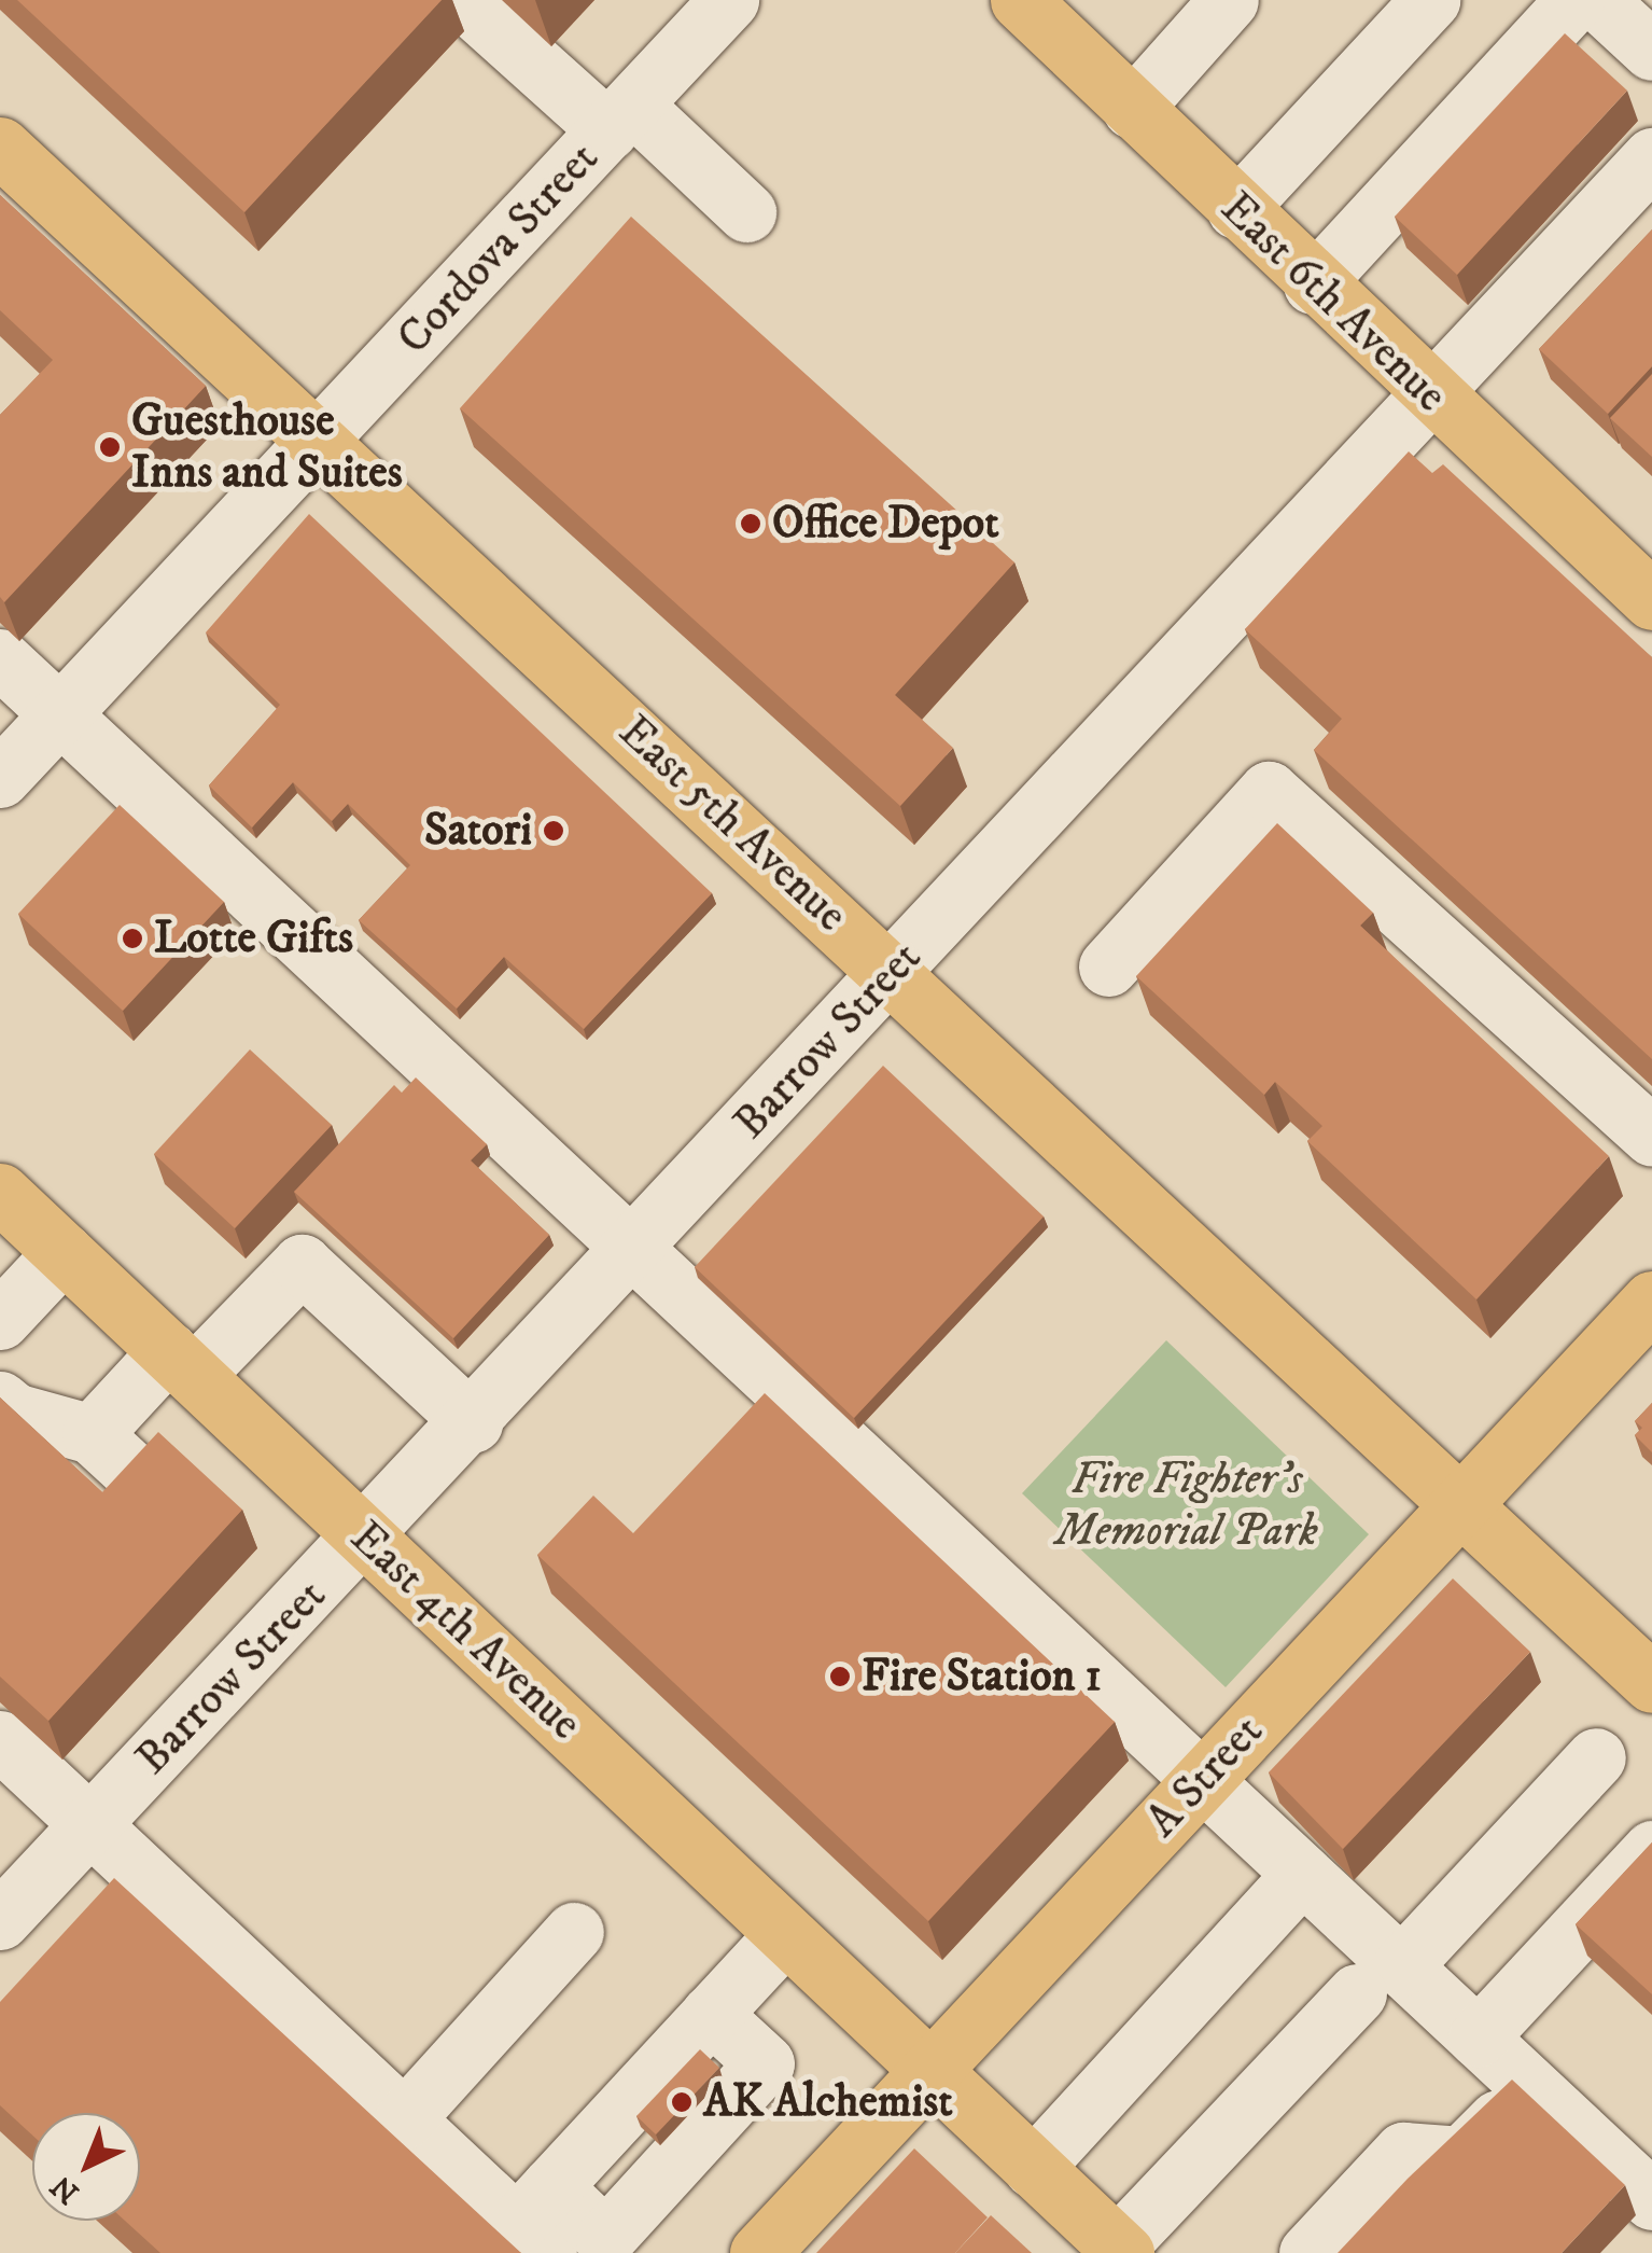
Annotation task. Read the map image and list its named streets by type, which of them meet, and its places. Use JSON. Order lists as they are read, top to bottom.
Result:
{
  "streets": {
    "main road": [
      "East 6th Avenue",
      "East 5th Avenue",
      "East 4th Avenue",
      "A Street"
    ],
    "street": ["Cordova Street", "Barrow Street"]
  },
  "crossings": [
    ["Cordova Street", "East 5th Avenue"],
    ["East 6th Avenue", "Barrow Street"],
    ["East 5th Avenue", "Barrow Street"],
    ["East 5th Avenue", "A Street"],
    ["Barrow Street", "East 4th Avenue"],
    ["East 4th Avenue", "A Street"]
  ],
  "parks": ["Fire Fighter's Memorial Park"],
  "places": [
    "Guesthouse Inns and Suites",
    "Office Depot",
    "Satori",
    "Lotte Gifts",
    "Fire Station 1",
    "AK Alchemist"
  ],
  "north": "bottom left"
}
